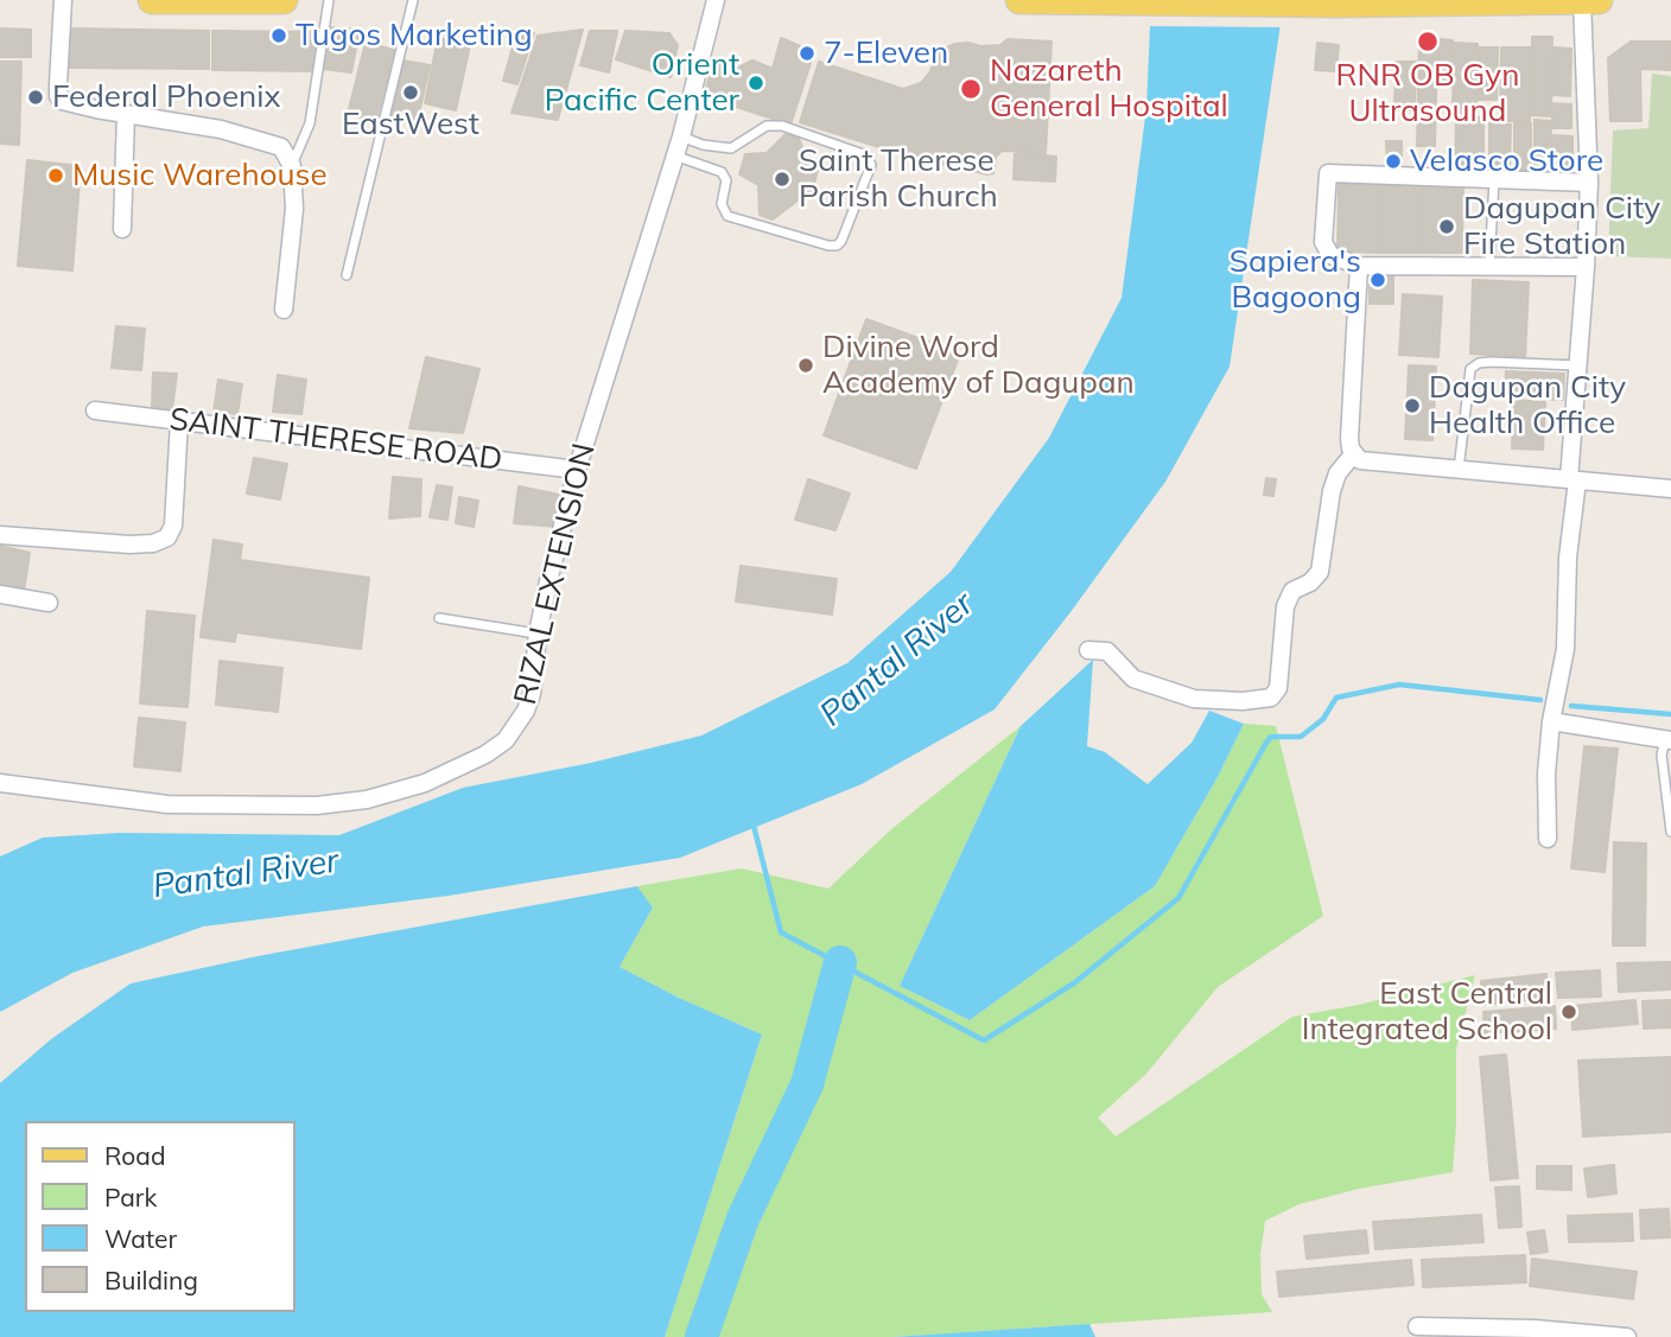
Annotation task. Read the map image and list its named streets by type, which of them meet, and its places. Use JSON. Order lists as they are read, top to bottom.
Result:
{
  "streets": {
    "street": ["SAINT THERESE ROAD", "RIZAL EXTENSION"]
  },
  "crossings": [
    ["SAINT THERESE ROAD", "RIZAL EXTENSION"]
  ],
  "water": ["Pantal River"],
  "places": [
    "Tugos Marketing",
    "RNR OB Gyn Ultrasound",
    "7-Eleven",
    "Orient Pacific Center",
    "Nazareth General Hospital",
    "EastWest",
    "Federal Phoenix",
    "Velasco Store",
    "Music Warehouse",
    "Saint Therese Parish Church",
    "Dagupan City Fire Station",
    "Sapiera's Bagoong",
    "Divine Word Academy of Dagupan",
    "Dagupan City Health Office",
    "East Central Integrated School"
  ],
  "legend": [
    "Road",
    "Park",
    "Water",
    "Building"
  ]
}
